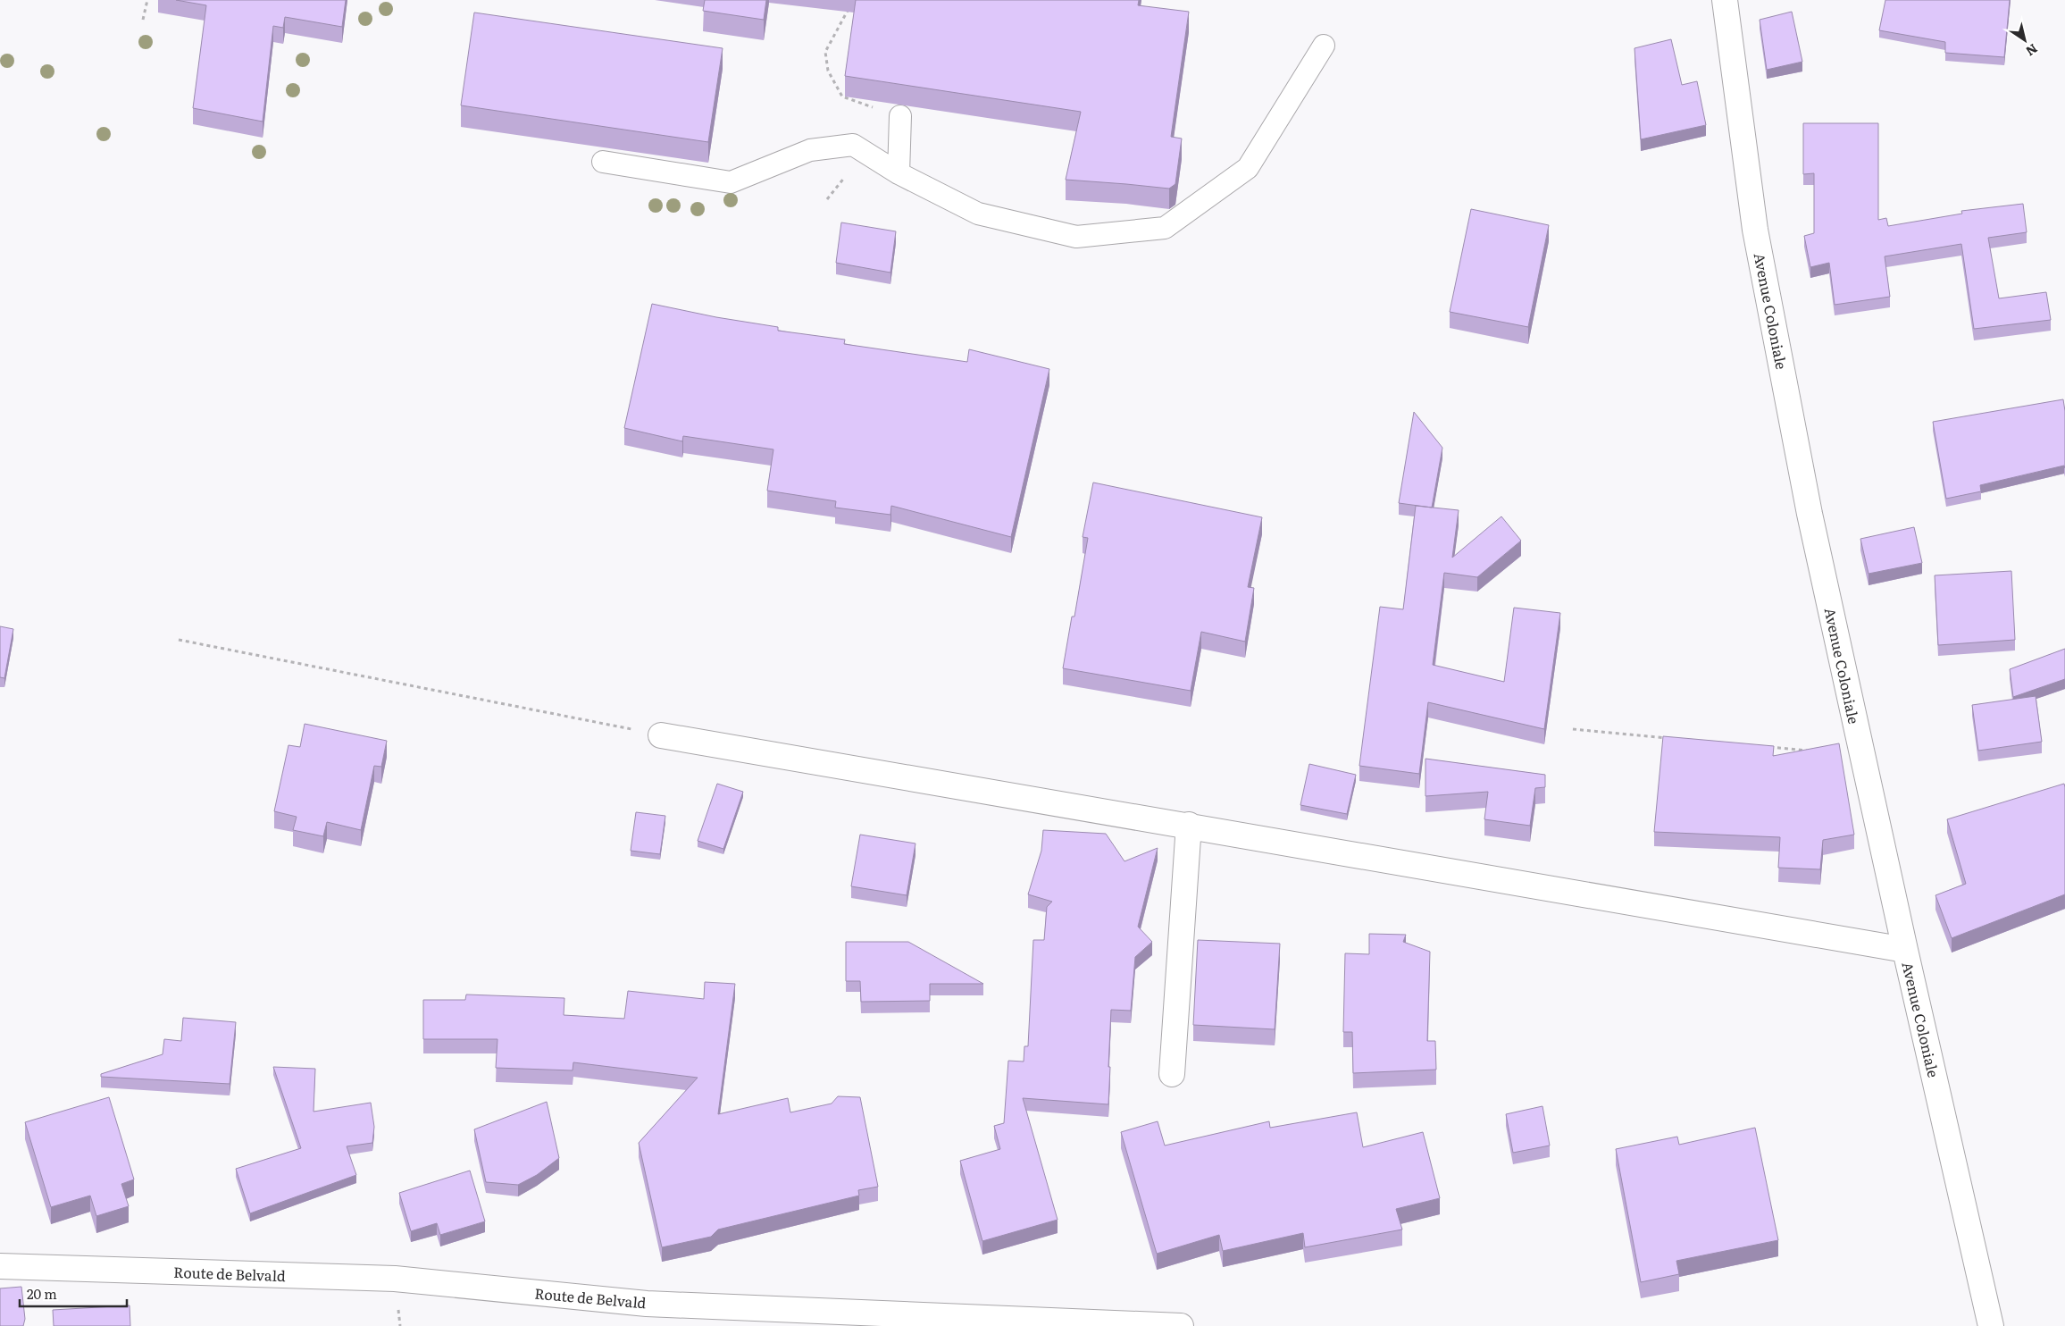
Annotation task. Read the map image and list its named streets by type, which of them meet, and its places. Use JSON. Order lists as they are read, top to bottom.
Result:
{
  "streets": {
    "street": ["Avenue Coloniale", "Route de Belvald"]
  },
  "scale_bar": "20 m",
  "north": "bottom right"
}
